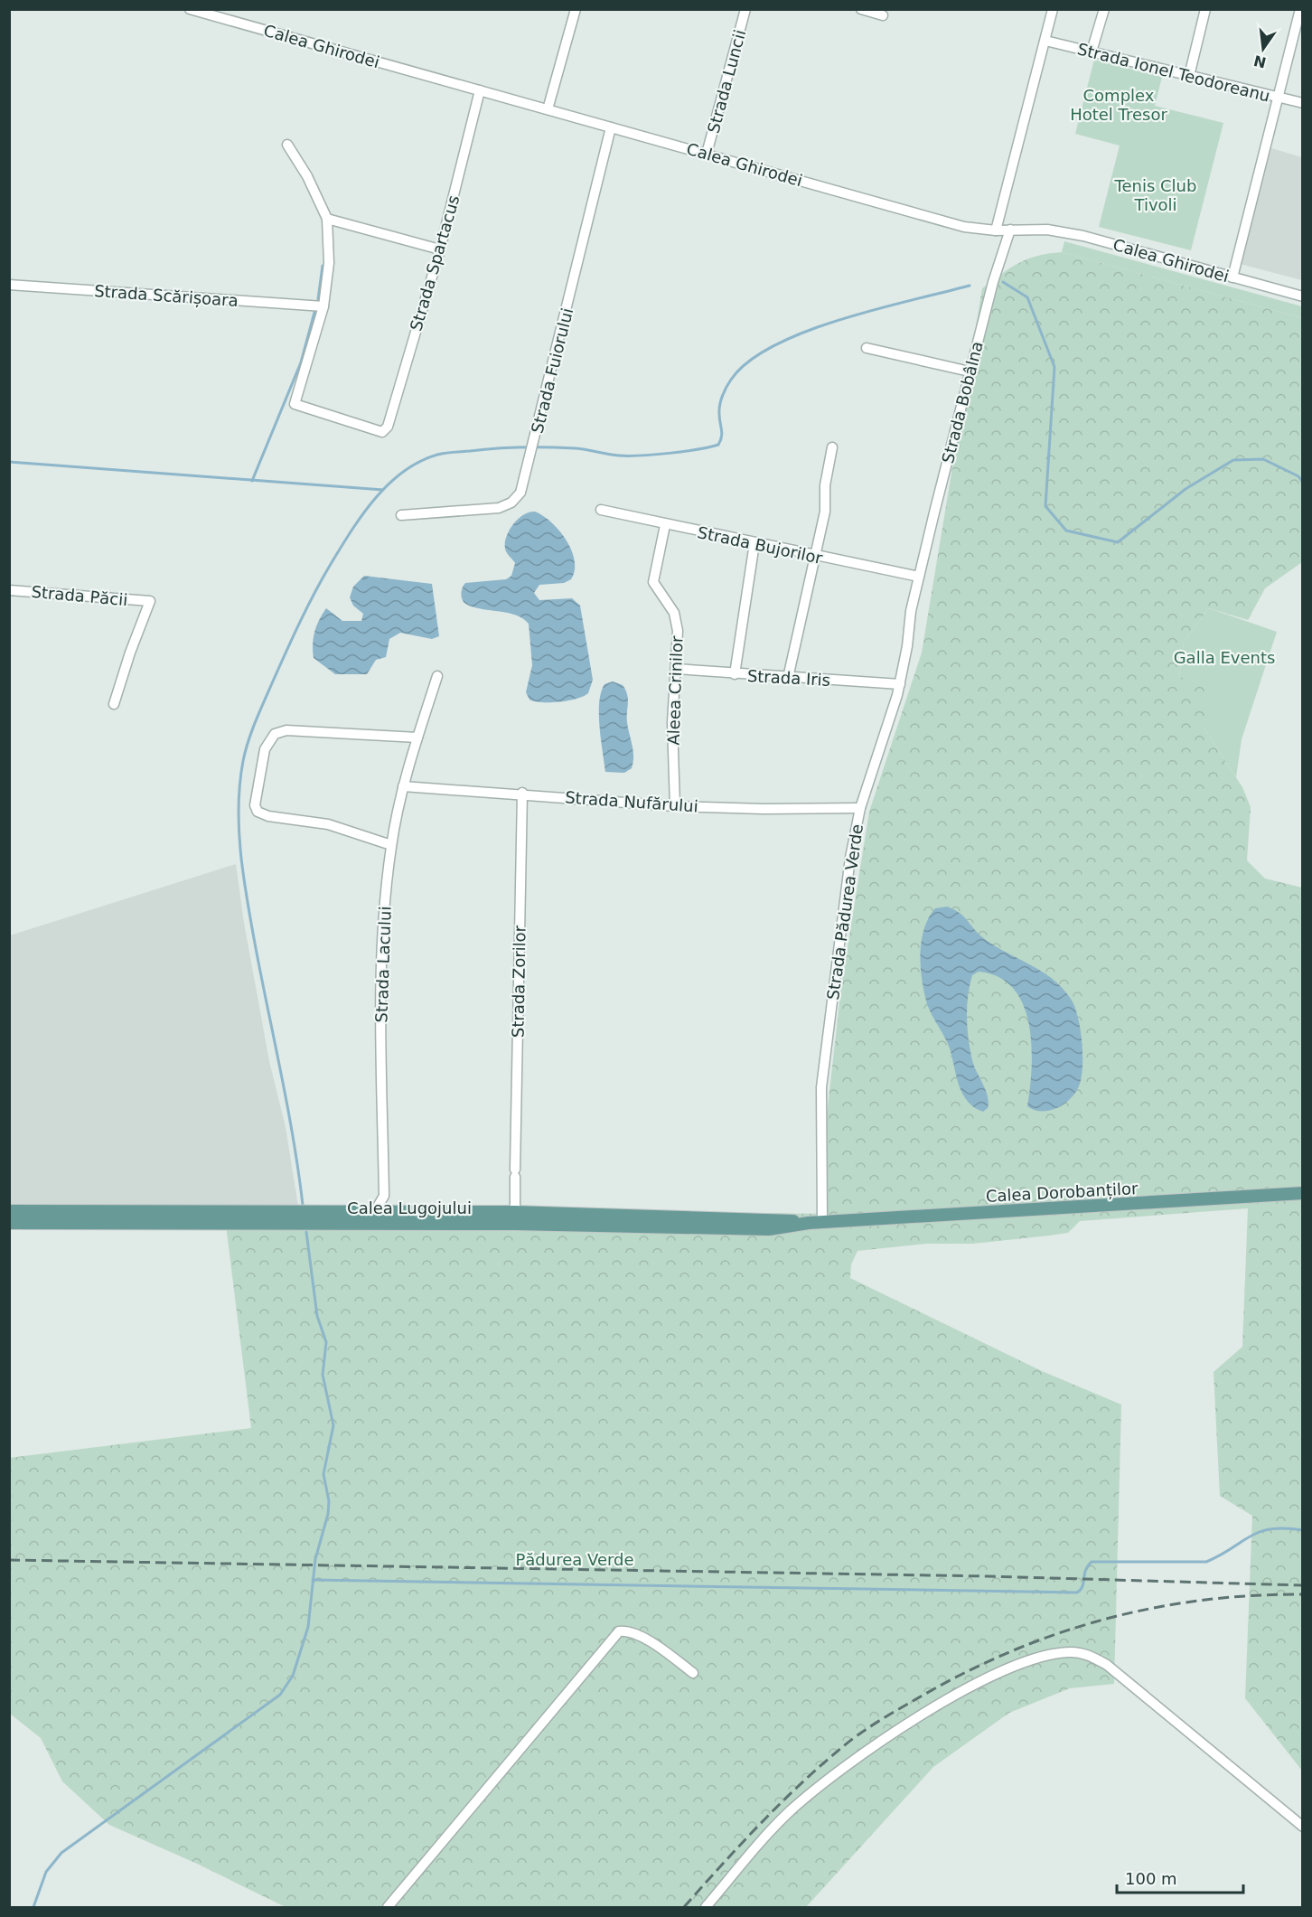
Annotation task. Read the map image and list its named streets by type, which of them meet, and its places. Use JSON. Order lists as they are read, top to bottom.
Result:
{
  "streets": {
    "main road": ["Calea Dorobanților", "Calea Lugojului"],
    "street": [
      "Calea Ghirodei",
      "Strada Ionel Teodoreanu",
      "Strada Luncii",
      "Strada Spartacus",
      "Strada Scărișoara",
      "Strada Fuiorului",
      "Strada Bobâlna",
      "Strada Bujorilor",
      "Strada Păcii",
      "Strada Iris",
      "Aleea Crinilor",
      "Strada Nufărului",
      "Strada Pădurea Verde",
      "Strada Lacului",
      "Strada Zorilor"
    ]
  },
  "crossings": [
    ["Calea Ghirodei", "Strada Luncii"],
    ["Calea Ghirodei", "Strada Spartacus"],
    ["Calea Ghirodei", "Strada Fuiorului"],
    ["Calea Ghirodei", "Strada Bobâlna"],
    ["Strada Spartacus", "Strada Scărișoara"],
    ["Strada Bobâlna", "Strada Bujorilor"],
    ["Strada Bobâlna", "Strada Pădurea Verde"],
    ["Strada Bujorilor", "Aleea Crinilor"],
    ["Strada Bujorilor", "Strada Pădurea Verde"],
    ["Strada Iris", "Aleea Crinilor"],
    ["Strada Iris", "Strada Pădurea Verde"],
    ["Aleea Crinilor", "Strada Nufărului"],
    ["Strada Nufărului", "Strada Pădurea Verde"],
    ["Strada Nufărului", "Strada Lacului"],
    ["Strada Nufărului", "Strada Zorilor"],
    ["Strada Pădurea Verde", "Calea Dorobanților"],
    ["Strada Pădurea Verde", "Calea Lugojului"],
    ["Strada Zorilor", "Calea Lugojului"],
    ["Calea Dorobanților", "Calea Lugojului"]
  ],
  "parks": [
    "Complex Hotel Tresor",
    "Tenis Club Tivoli",
    "Galla Events",
    "Pădurea Verde"
  ],
  "scale_bar": "100 m",
  "north": "bottom"
}
